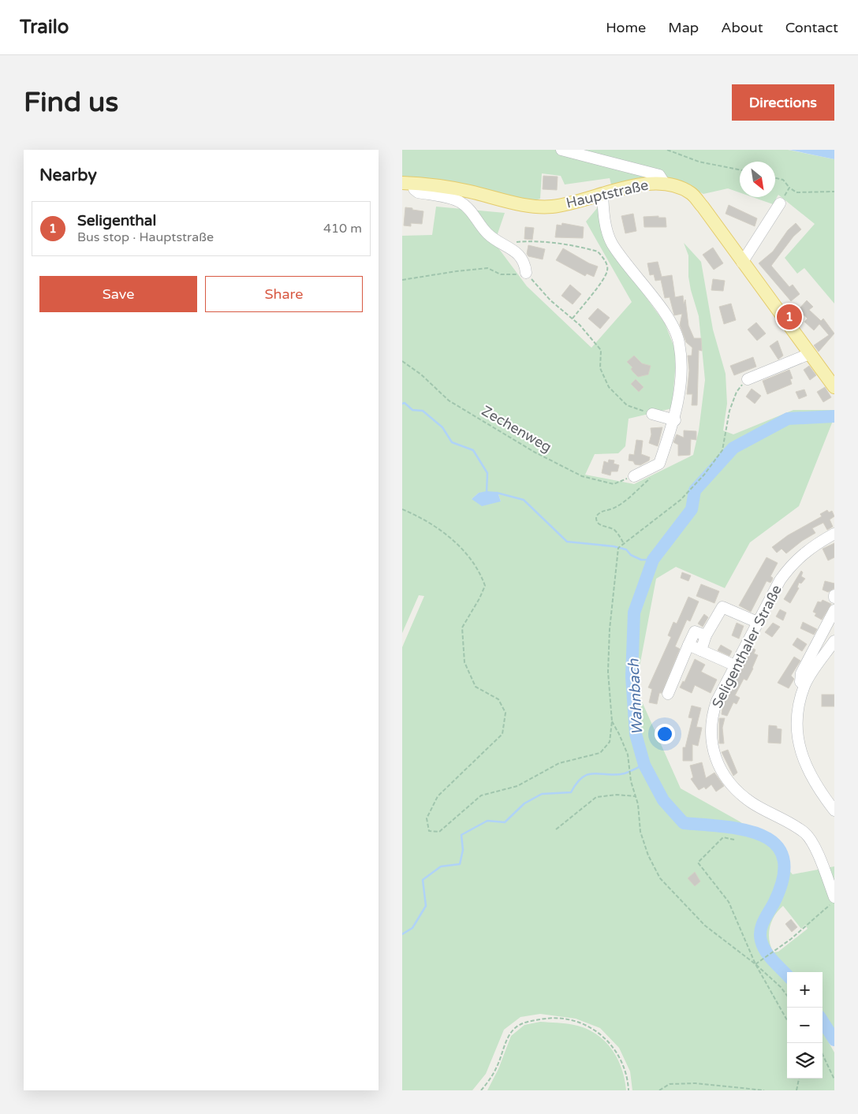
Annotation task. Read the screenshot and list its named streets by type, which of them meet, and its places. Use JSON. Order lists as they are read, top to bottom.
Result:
{
  "streets": {
    "main road": ["Hauptstraße"],
    "street": ["Seligenthaler Straße"],
    "path": ["Zechenweg"]
  },
  "water": ["Wahnbach"],
  "north": "bottom right",
  "page": {
    "header": "Trailo",
    "nav": [
      "Home",
      "Map",
      "About",
      "Contact"
    ],
    "buttons": [
      "Directions",
      ["Save", "Share"]
    ],
    "title": "Find us",
    "heading": "Nearby",
    "list": [
      {
        "mark": "1",
        "name": "Seligenthal",
        "note": "Bus stop · Hauptstraße",
        "value": "410 m"
      }
    ],
    "pins": "1",
    "map_buttons": ["+", "−"]
  }
}
